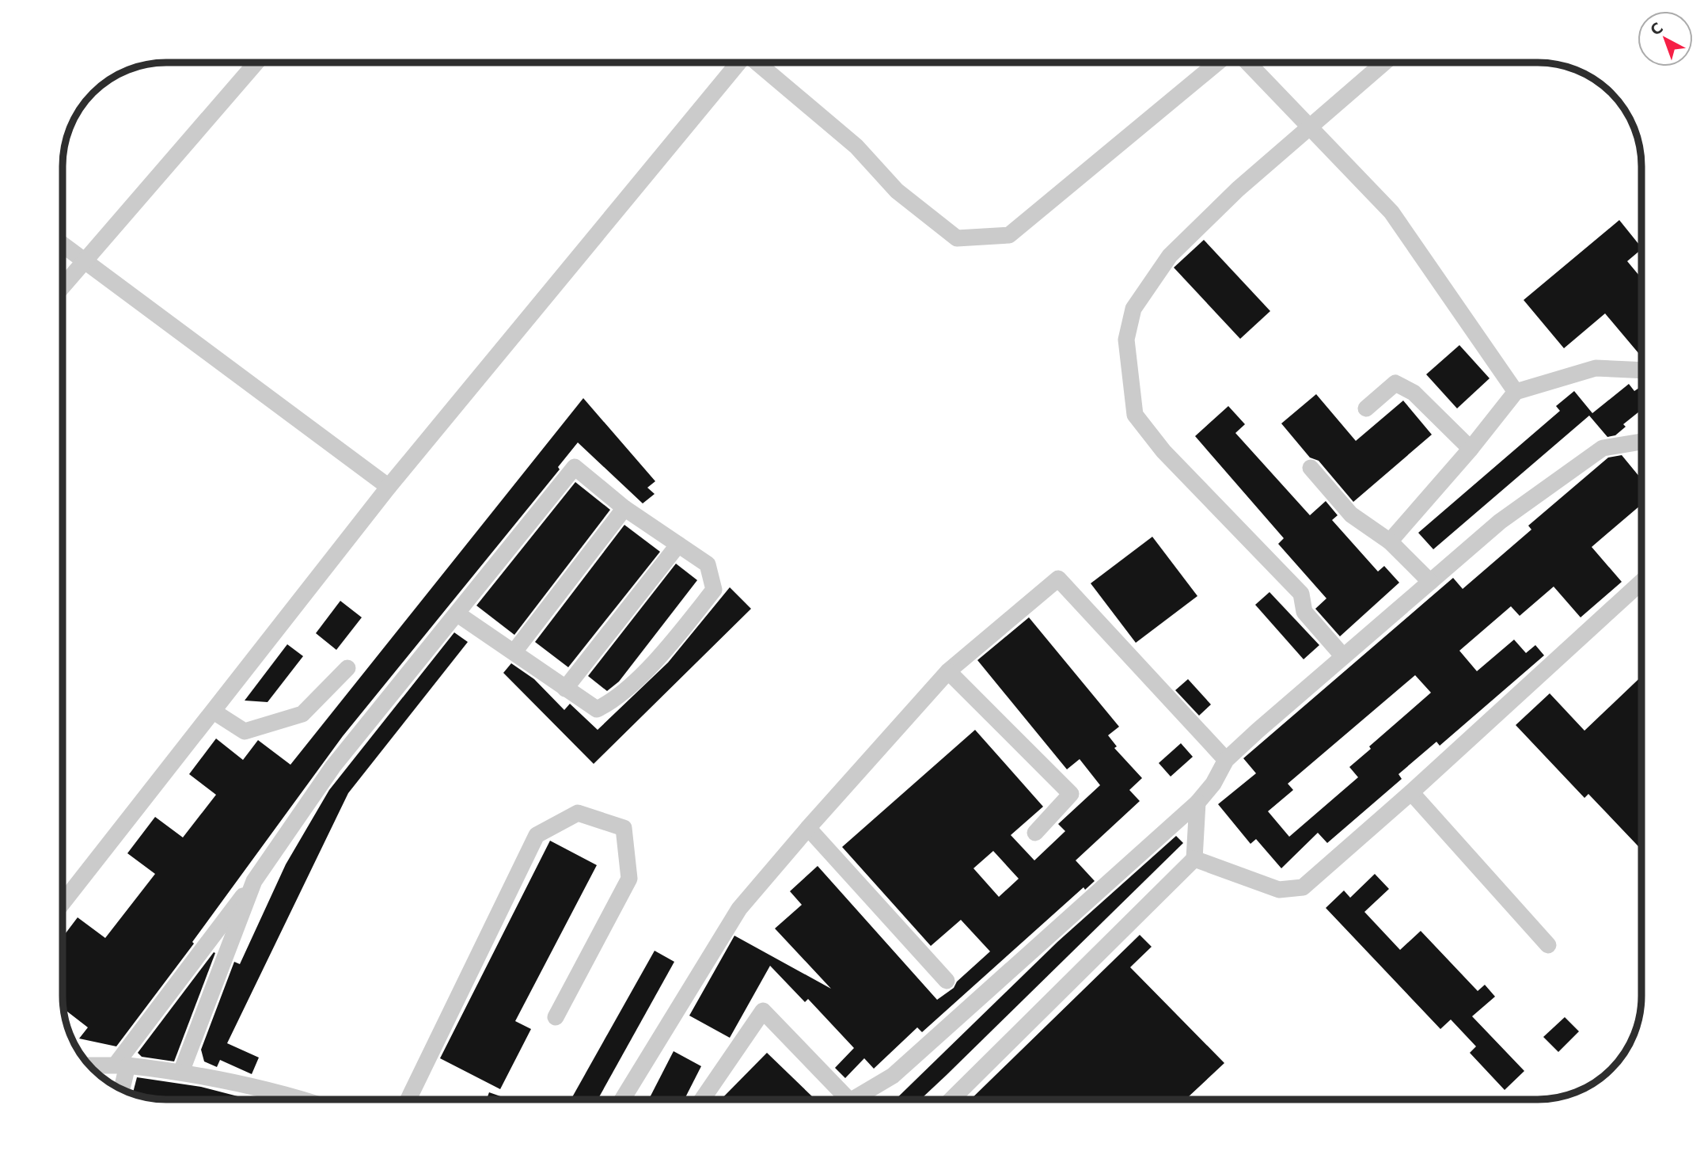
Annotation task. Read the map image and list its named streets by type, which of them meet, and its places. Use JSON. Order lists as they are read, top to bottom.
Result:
{
  "north": "top left"
}
